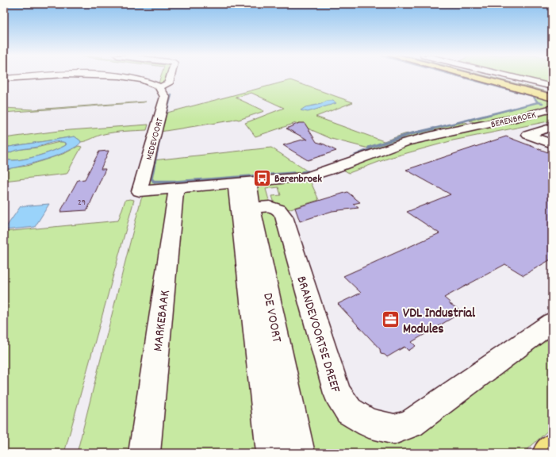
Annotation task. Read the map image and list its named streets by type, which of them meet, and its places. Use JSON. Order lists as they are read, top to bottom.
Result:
{
  "streets": {
    "street": [
      "BERENBROEK",
      "MEDEVOORT",
      "DE VOORT",
      "MARKEBAAK",
      "BRANDEVOORTSE DREEF"
    ]
  },
  "crossings": [
    ["BERENBROEK", "MEDEVOORT"],
    ["BERENBROEK", "DE VOORT"],
    ["BERENBROEK", "MARKEBAAK"],
    ["DE VOORT", "BRANDEVOORTSE DREEF"]
  ],
  "places": {
    "bus stop": ["Berenbroek"],
    "office": ["VDL Industrial Modules"]
  },
  "house_numbers": ["29"]
}
